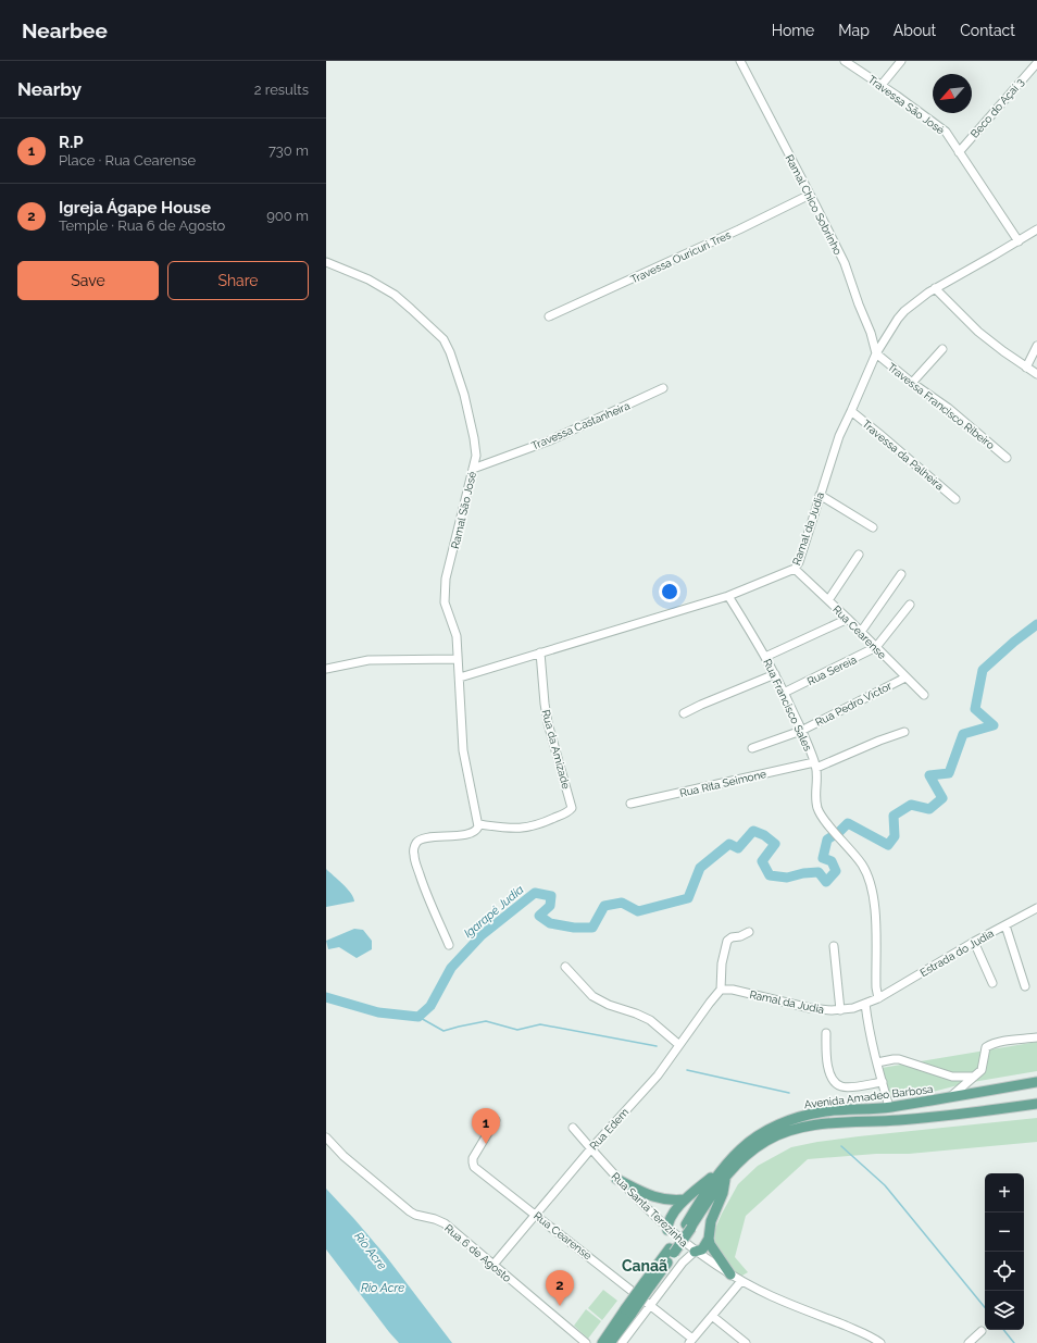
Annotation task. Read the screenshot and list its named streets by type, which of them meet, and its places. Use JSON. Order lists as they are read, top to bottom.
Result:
{
  "streets": {
    "main road": ["Avenida Amadeo Barbosa"],
    "street": [
      "Travessa São José",
      "Beco do Açaí 3",
      "Ramal Chico Sobrinho",
      "Travessa Ouricuri Tres",
      "Travessa Francisco Ribeiro",
      "Travessa Castanheira",
      "Travessa da Palheira",
      "Ramal São José",
      "Ramal da Judia",
      "Rua Cearense",
      "Rua Sereia",
      "Rua Pedro Victor",
      "Rua Francisco Sales",
      "Rua da Amizade",
      "Rua Rita Seimone",
      "Estrada do Judia",
      "Rua Edem",
      "Rua Santa Terezinha",
      "Rua 6 de Agosto"
    ]
  },
  "crossings": [
    ["Travessa São José", "Beco do Açaí 3"],
    ["Travessa São José", "Ramal da Judia"],
    ["Ramal Chico Sobrinho", "Travessa Ouricuri Tres"],
    ["Ramal Chico Sobrinho", "Travessa Francisco Ribeiro"],
    ["Ramal Chico Sobrinho", "Ramal da Judia"],
    ["Travessa Francisco Ribeiro", "Ramal da Judia"],
    ["Travessa Castanheira", "Ramal São José"],
    ["Travessa da Palheira", "Ramal da Judia"],
    ["Ramal São José", "Ramal da Judia"],
    ["Ramal São José", "Rua da Amizade"],
    ["Ramal da Judia", "Rua Cearense"],
    ["Ramal da Judia", "Rua Francisco Sales"],
    ["Ramal da Judia", "Rua da Amizade"],
    ["Ramal da Judia", "Estrada do Judia"],
    ["Ramal da Judia", "Rua Edem"],
    ["Rua Cearense", "Rua Sereia"],
    ["Rua Cearense", "Rua Pedro Victor"],
    ["Rua Cearense", "Rua Edem"],
    ["Rua Sereia", "Rua Francisco Sales"],
    ["Rua Pedro Victor", "Rua Francisco Sales"],
    ["Rua Francisco Sales", "Rua Rita Seimone"],
    ["Rua Francisco Sales", "Estrada do Judia"],
    ["Rua Edem", "Rua Santa Terezinha"],
    ["Rua Edem", "Rua 6 de Agosto"]
  ],
  "districts": ["Canaã"],
  "water": ["Igarapé Judia", "Río Acre", "Rio Acre"],
  "north": "bottom left",
  "page": {
    "header": "Nearbee",
    "nav": [
      "Home",
      "Map",
      "About",
      "Contact"
    ],
    "heading": ["Nearby", "2 results"],
    "list": [
      {
        "mark": "1",
        "name": "R.P",
        "note": "Place · Rua Cearense",
        "value": "730 m"
      },
      {
        "mark": "2",
        "name": "Igreja Ágape House",
        "note": "Temple · Rua 6 de Agosto",
        "value": "900 m"
      }
    ],
    "buttons": ["Save", "Share"],
    "pins": ["1", "2"],
    "map_buttons": ["+", "−"]
  }
}
